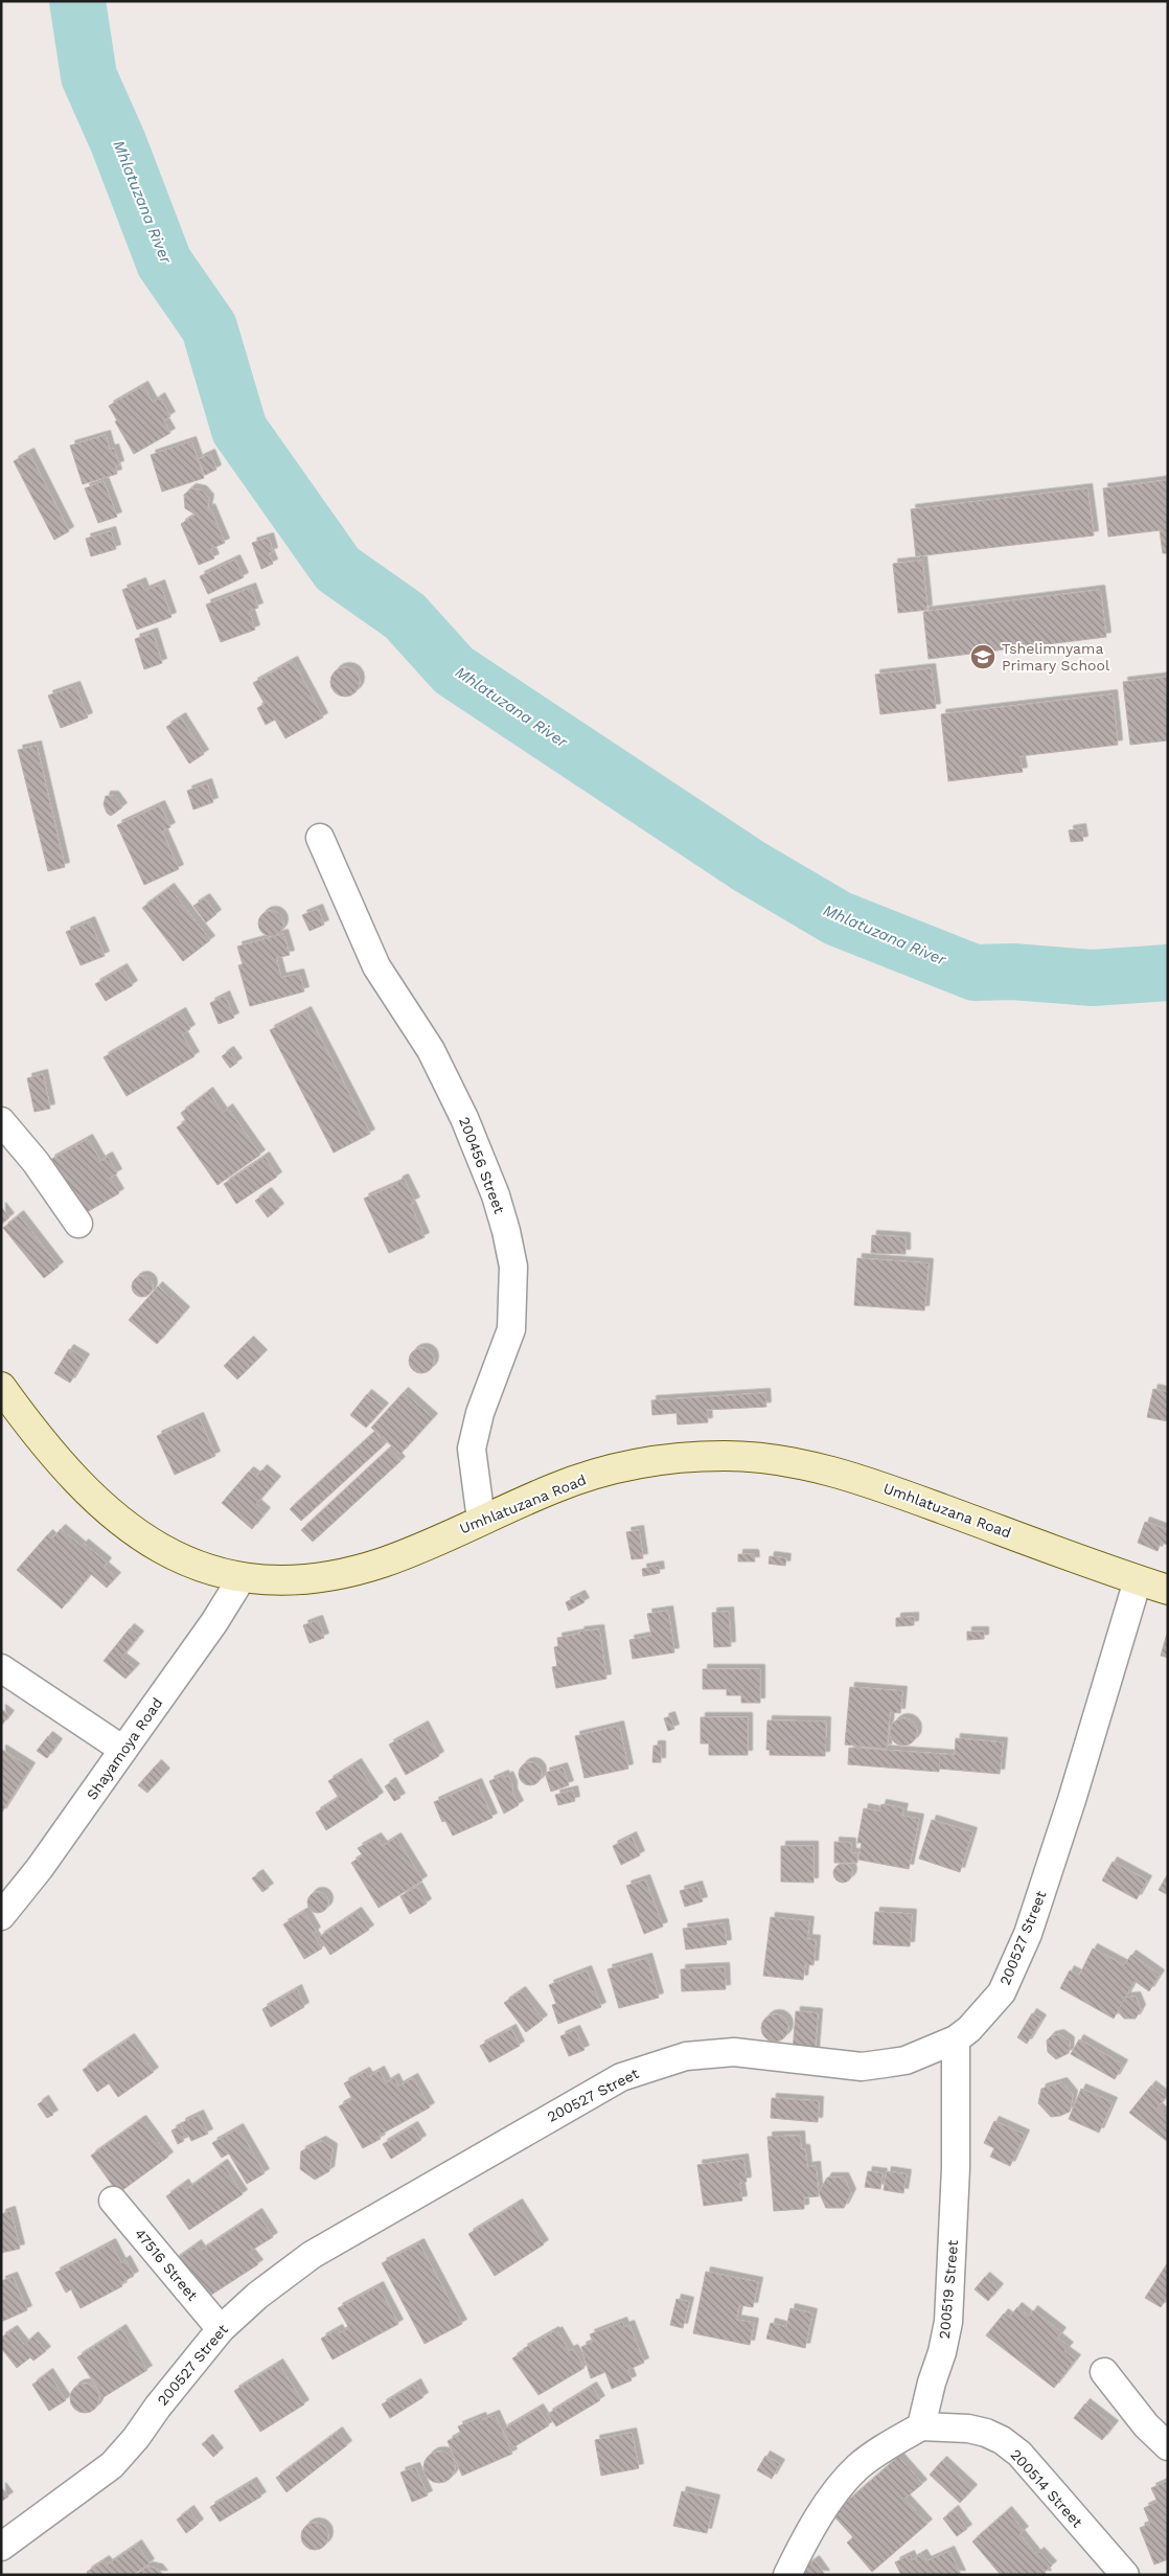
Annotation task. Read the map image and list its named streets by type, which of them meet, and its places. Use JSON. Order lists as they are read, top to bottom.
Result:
{
  "streets": {
    "street": [
      "200456 Street",
      "Umhlatuzana Road",
      "Shayamoya Road",
      "200527 Street",
      "47516 Street",
      "200519 Street",
      "200514 Street"
    ]
  },
  "crossings": [
    ["200456 Street", "Umhlatuzana Road"],
    ["Umhlatuzana Road", "Shayamoya Road"],
    ["Umhlatuzana Road", "200527 Street"],
    ["200527 Street", "47516 Street"],
    ["200527 Street", "200519 Street"],
    ["200519 Street", "200514 Street"]
  ],
  "water": ["Mhlatuzana River"],
  "places": {
    "school or university": ["Tshelimnyama Primary School"]
  }
}
